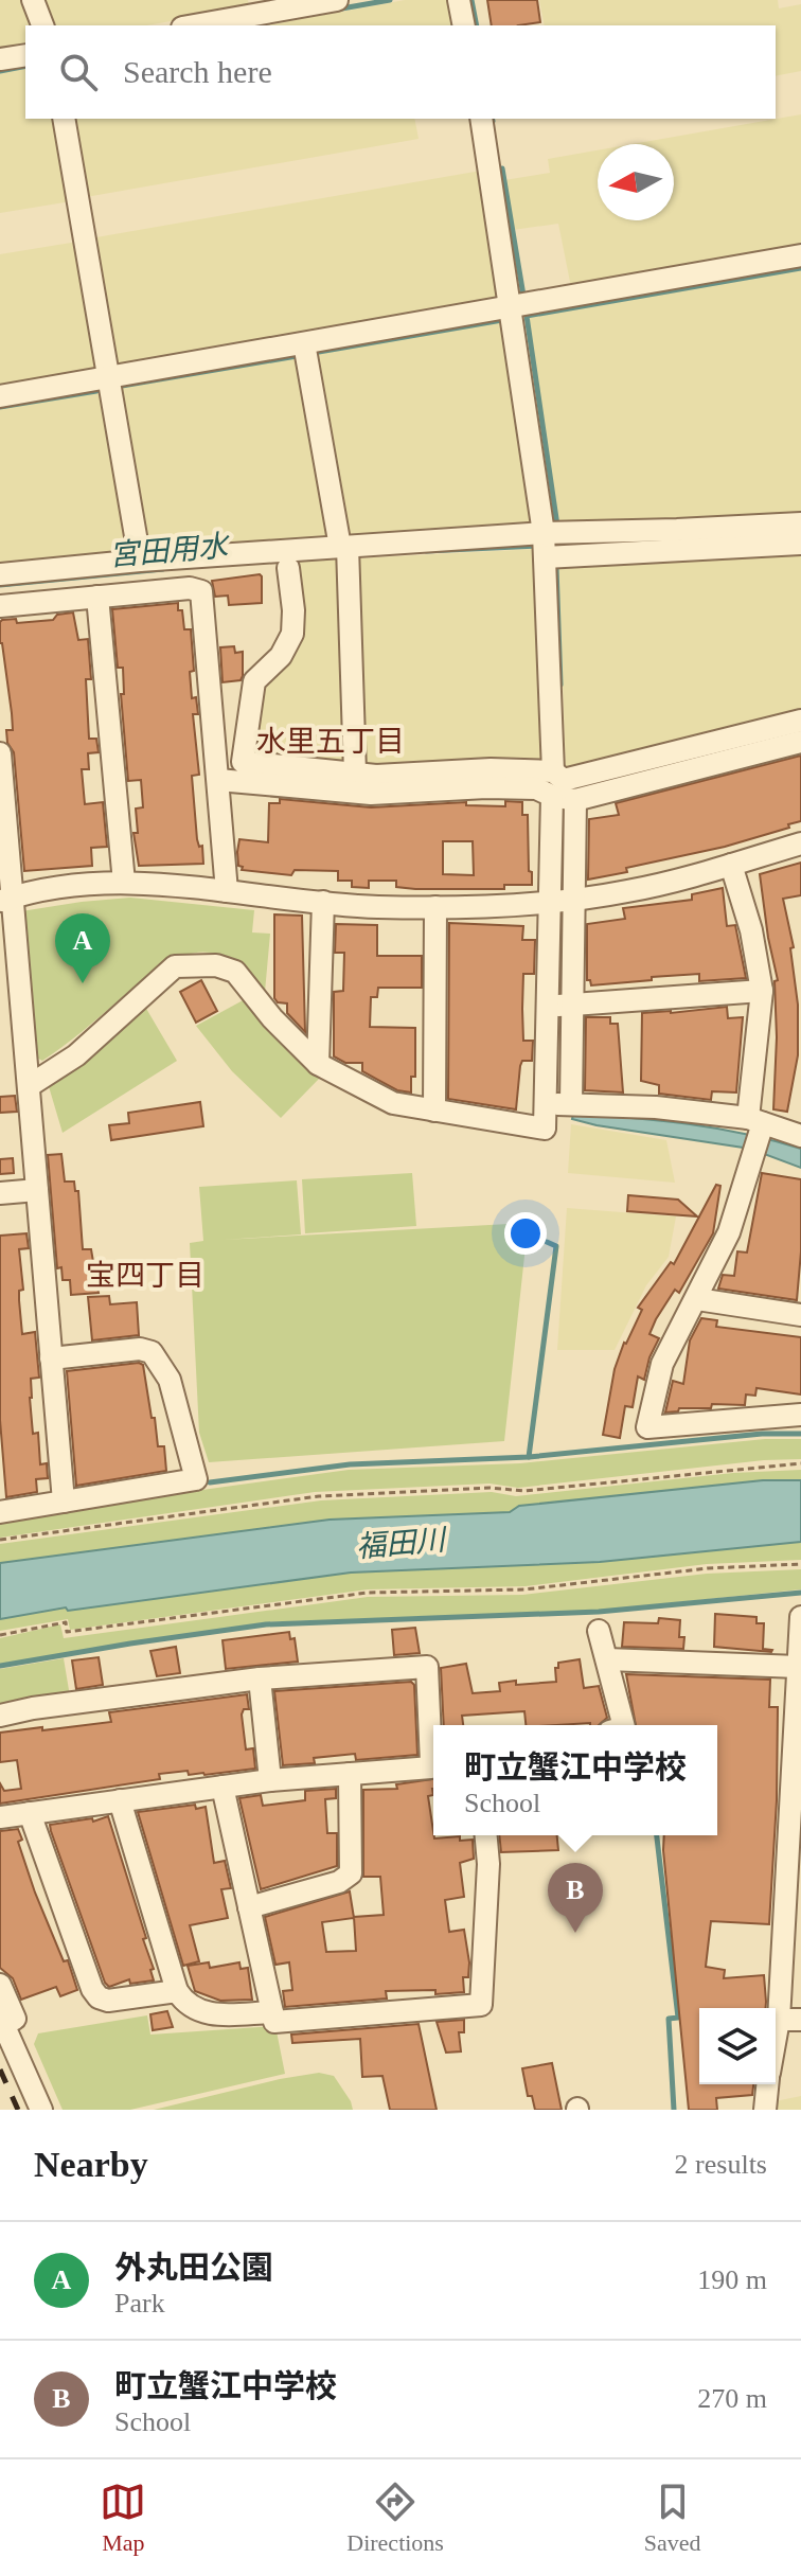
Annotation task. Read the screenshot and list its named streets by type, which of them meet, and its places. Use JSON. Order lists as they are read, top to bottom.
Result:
{
  "districts": ["水里五丁目", "宝四丁目"],
  "water": ["宮田用水", "福田川"],
  "north": "left",
  "page": {
    "search": "Search here",
    "pins": ["A", "B"],
    "popup": ["町立蟹江中学校", "School"],
    "heading": ["Nearby", "2 results"],
    "list": [
      {
        "mark": "A",
        "name": "外丸田公園",
        "note": "Park",
        "value": "190 m"
      },
      {
        "mark": "B",
        "name": "町立蟹江中学校",
        "note": "School",
        "value": "270 m"
      }
    ],
    "nav": ["Map", "Directions", "Saved"]
  }
}
